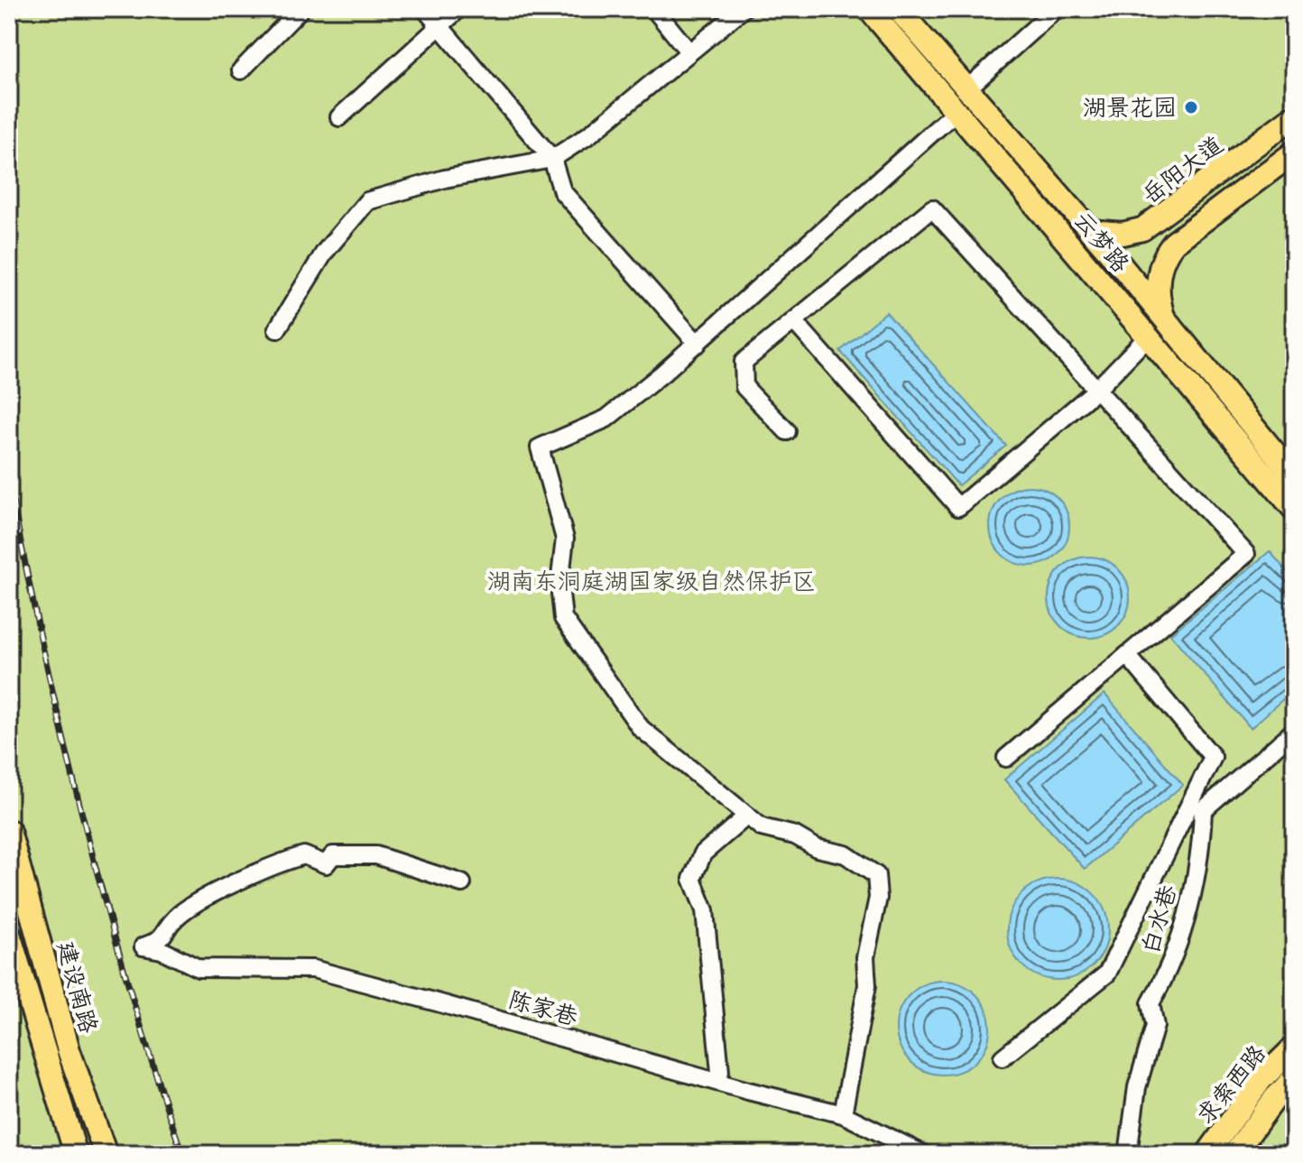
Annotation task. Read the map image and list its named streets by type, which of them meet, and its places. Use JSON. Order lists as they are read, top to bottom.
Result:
{
  "streets": {
    "main road": [
      "岳阳大道",
      "云梦路",
      "建设南路",
      "求索西路"
    ],
    "street": ["白水巷", "陈家巷"]
  },
  "parks": ["湖南东洞庭湖国家级自然保护区"],
  "places": ["湖景花园"]
}
